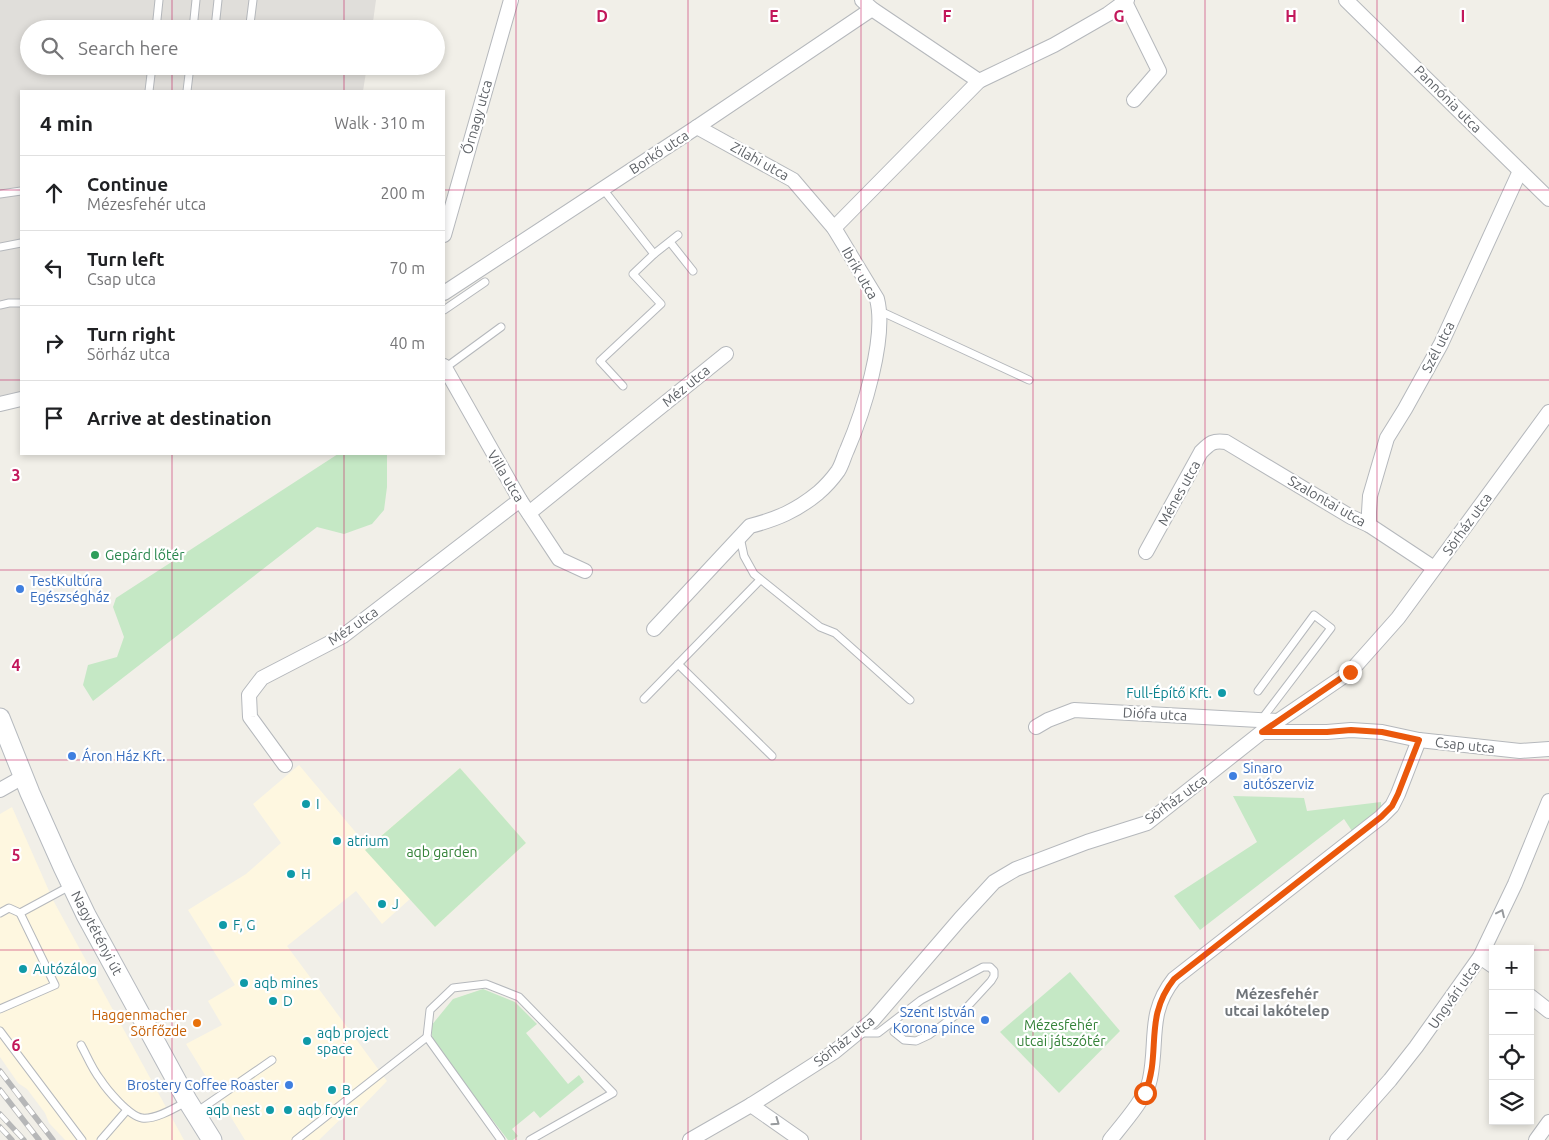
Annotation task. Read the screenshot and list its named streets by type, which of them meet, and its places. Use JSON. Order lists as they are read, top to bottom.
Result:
{
  "streets": {
    "main road": ["Nagytétényi út"],
    "street": [
      "Pannónia utca",
      "Őrnagy utca",
      "Borkő utca",
      "Zilahi utca",
      "Ibrik utca",
      "Szél utca",
      "Méz utca",
      "Villa utca",
      "Ménes utca",
      "Szalontai utca",
      "Sörház utca",
      "Diófa utca",
      "Csap utca",
      "Ungvári utca"
    ]
  },
  "crossings": [
    ["Pannónia utca", "Szél utca"],
    ["Borkő utca", "Zilahi utca"],
    ["Zilahi utca", "Ibrik utca"],
    ["Szél utca", "Szalontai utca"],
    ["Méz utca", "Villa utca"],
    ["Ménes utca", "Szalontai utca"],
    ["Szalontai utca", "Sörház utca"],
    ["Sörház utca", "Diófa utca"],
    ["Sörház utca", "Csap utca"],
    ["Diófa utca", "Csap utca"]
  ],
  "one_way": ["Ungvári utca"],
  "districts": ["Mézesfehér utcai lakótelep"],
  "parks": ["aqb garden", "Mézesfehér utcai játszótér"],
  "places": [
    "Gepárd lőtér",
    "TestKultúra Egészségház",
    "Full-Építő Kft.",
    "Áron Ház Kft.",
    "Sinaro autószerviz",
    "I",
    "atrium",
    "H",
    "J",
    "F, G",
    "Autózálog",
    "aqb mines",
    "D",
    "Szent István Korona pince",
    "Haggenmacher Sörfőzde",
    "aqb project space",
    "Brostery Coffee Roaster",
    "B",
    "aqb nest",
    "aqb foyer"
  ],
  "page": {
    "search": "Search here",
    "heading": ["4 min", "Walk · 310 m"],
    "list": [
      ["Continue", "Mézesfehér utca", "200 m"],
      ["Turn left", "Csap utca", "70 m"],
      ["Turn right", "Sörház utca", "40 m"],
      "Arrive at destination"
    ],
    "map_buttons": ["+", "−"]
  },
  "grid": {
    "columns": [
      "D",
      "E",
      "F",
      "G",
      "H",
      "I"
    ],
    "rows": [
      "3",
      "4",
      "5",
      "6"
    ]
  }
}
